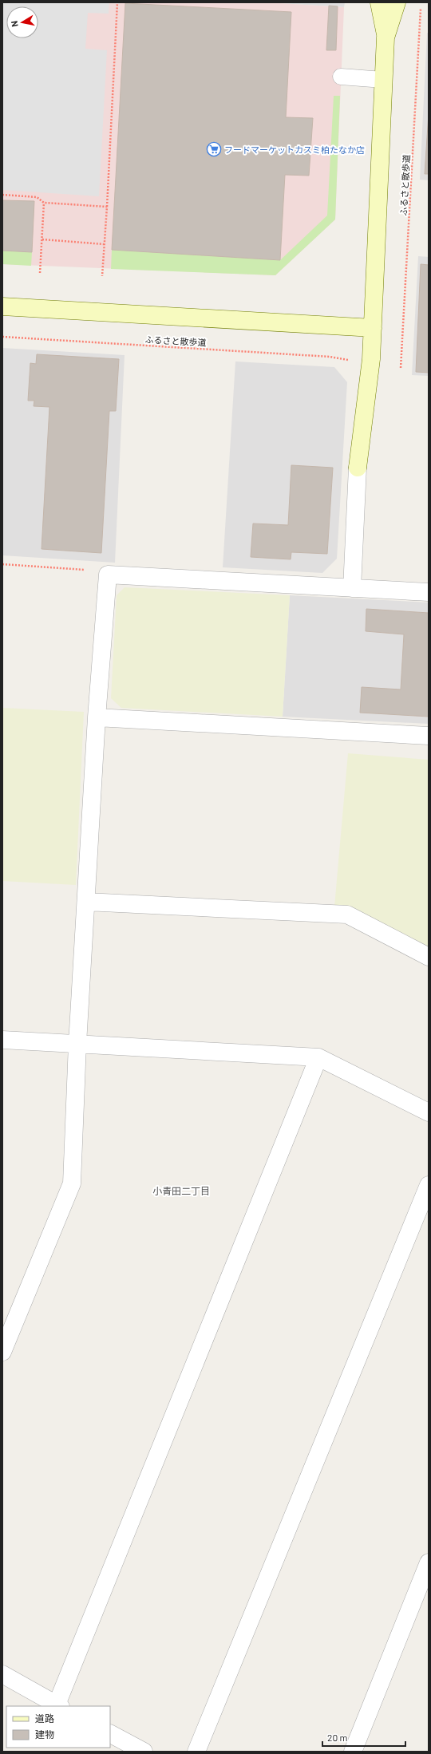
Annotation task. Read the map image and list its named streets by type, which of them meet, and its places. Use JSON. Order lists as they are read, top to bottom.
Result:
{
  "streets": {
    "path": ["ふるさと散歩道"]
  },
  "districts": ["小青田二丁目"],
  "places": {
    "supermarket": ["フードマーケットカスミ柏たなか店"]
  },
  "legend": ["道路", "建物"],
  "scale_bar": "20 m",
  "north": "left"
}
